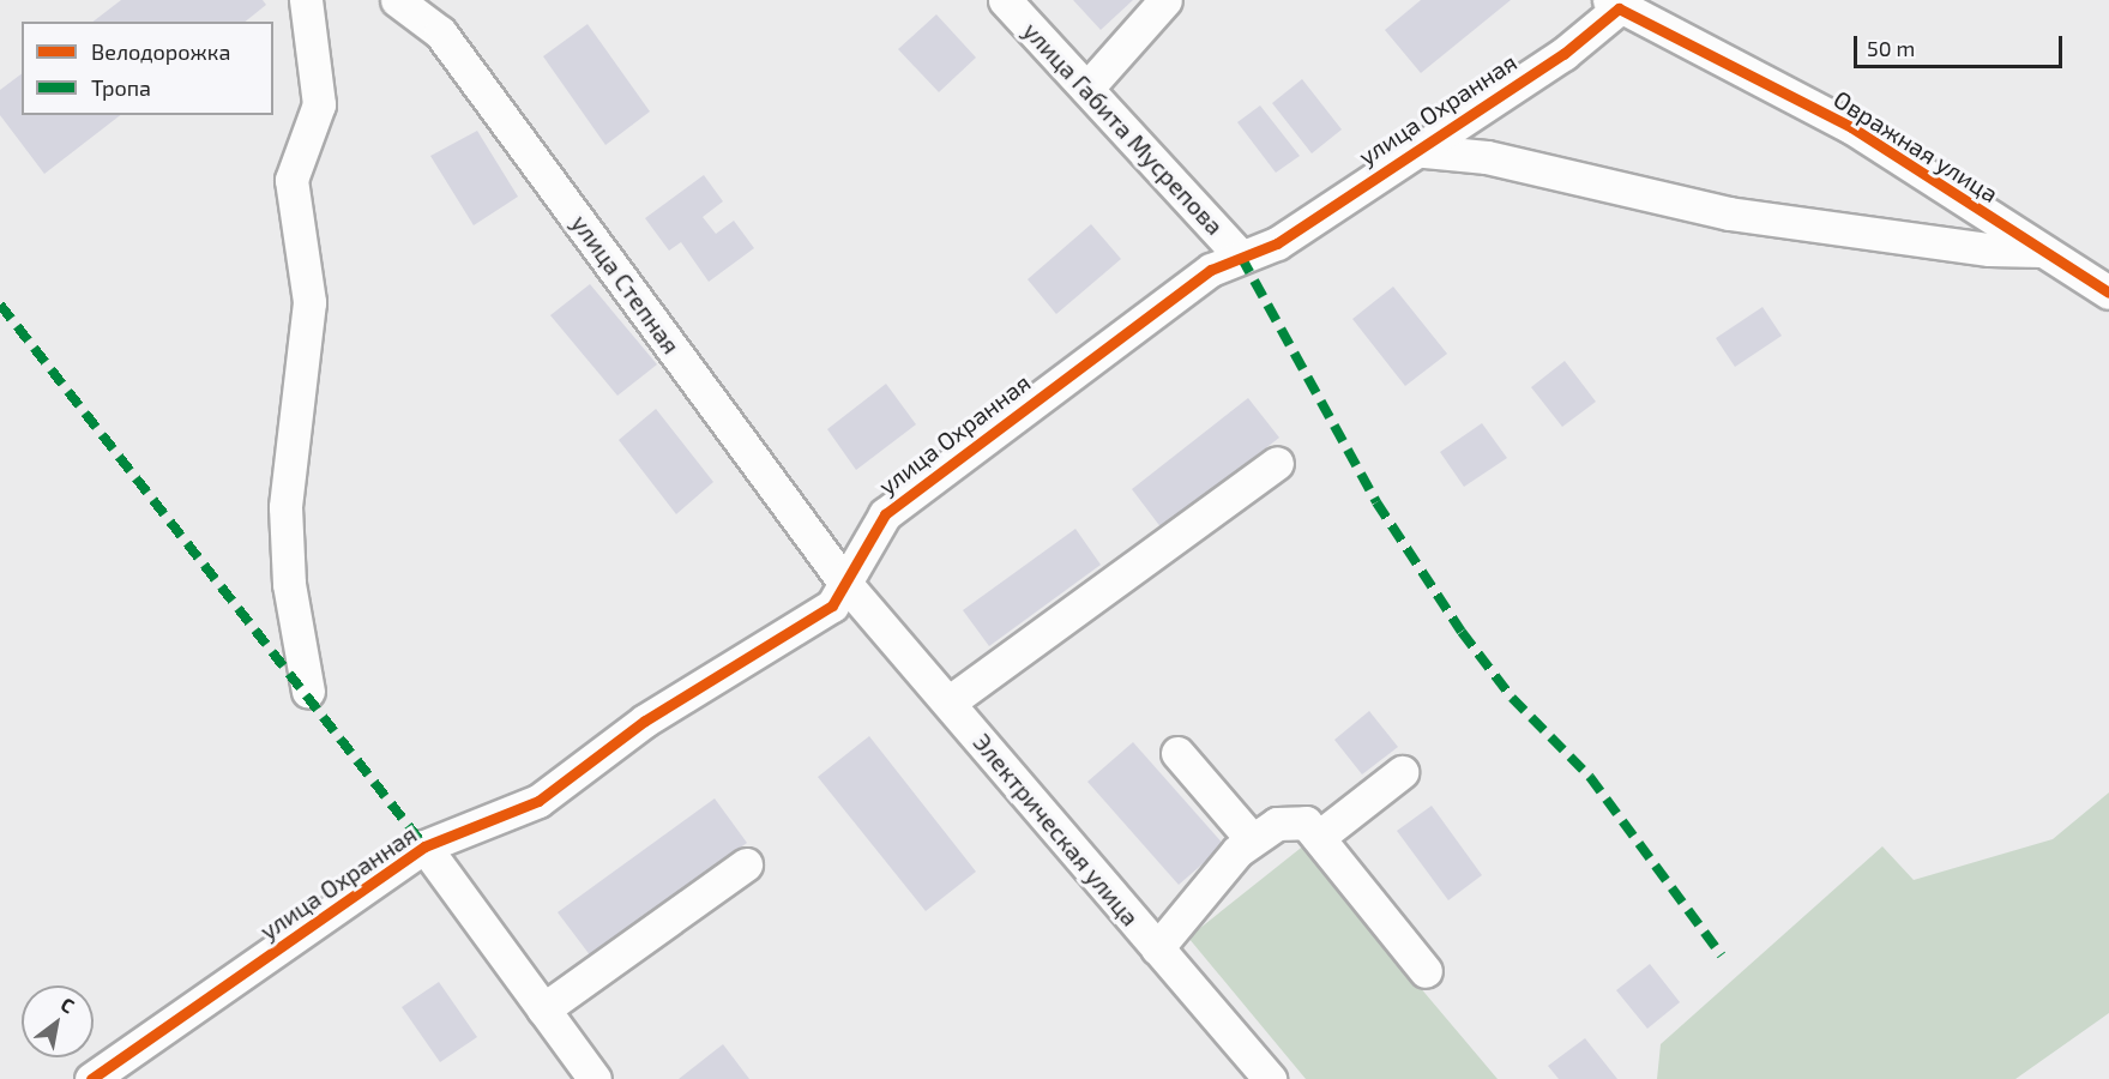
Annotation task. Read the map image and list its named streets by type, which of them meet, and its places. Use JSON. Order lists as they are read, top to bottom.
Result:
{
  "streets": {
    "street": [
      "улица Охранная",
      "улица Габита Мусрепова",
      "Овражная улица",
      "улица Степная",
      "Электрическая улица"
    ]
  },
  "crossings": [
    ["улица Охранная", "улица Габита Мусрепова"],
    ["улица Охранная", "Овражная улица"],
    ["улица Охранная", "улица Степная"],
    ["улица Охранная", "Электрическая улица"],
    ["улица Степная", "Электрическая улица"]
  ],
  "legend": ["Велодорожка", "Тропа"],
  "scale_bar": "50 m",
  "north": "top right"
}
